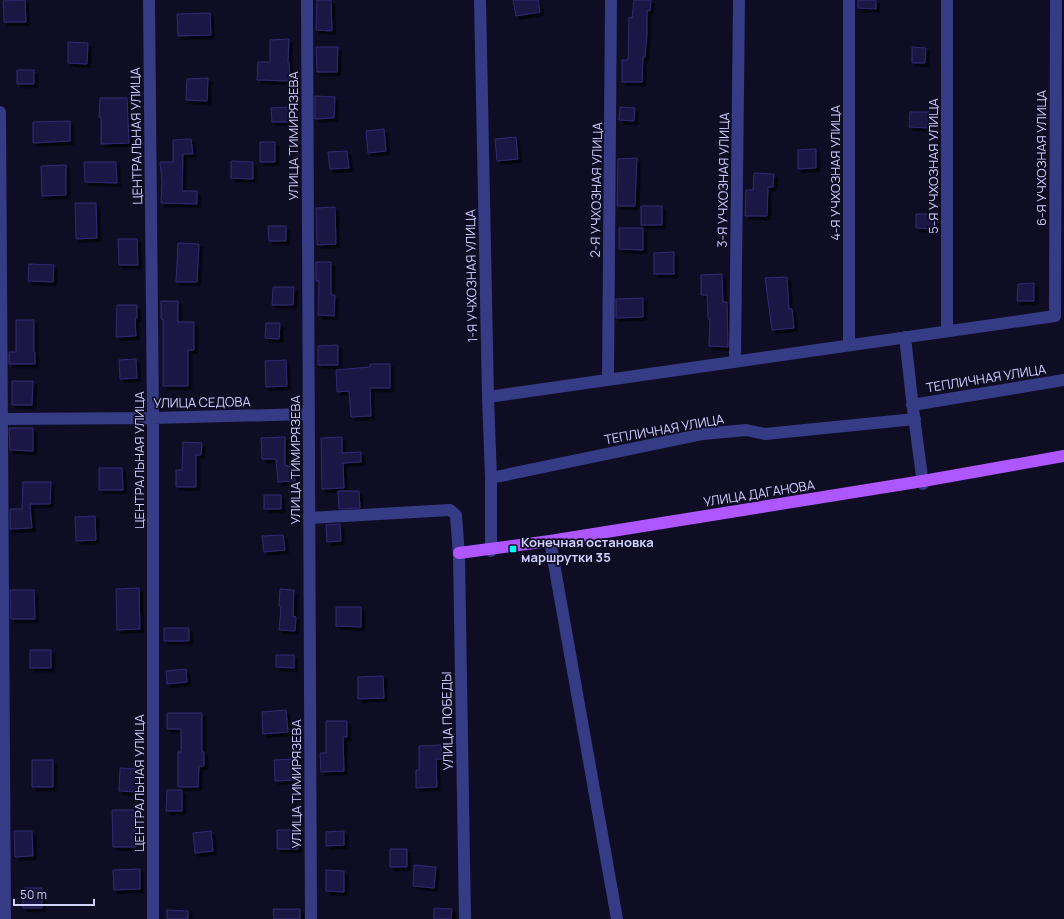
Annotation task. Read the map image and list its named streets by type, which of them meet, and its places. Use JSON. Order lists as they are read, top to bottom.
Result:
{
  "streets": {
    "main road": ["УЛИЦА ДАГАНОВА"],
    "street": [
      "ЦЕНТРАЛЬНАЯ УЛИЦА",
      "УЛИЦА ТИМИРЯЗЕВА",
      "6-Я УЧХОЗНАЯ УЛИЦА",
      "5-Я УЧХОЗНАЯ УЛИЦА",
      "4-Я УЧХОЗНАЯ УЛИЦА",
      "3-Я УЧХОЗНАЯ УЛИЦА",
      "2-Я УЧХОЗНАЯ УЛИЦА",
      "1-Я УЧХОЗНАЯ УЛИЦА",
      "ТЕПЛИЧНАЯ УЛИЦА",
      "УЛИЦА СЕДОВА",
      "УЛИЦА ПОБЕДЫ"
    ]
  },
  "crossings": [
    ["ЦЕНТРАЛЬНАЯ УЛИЦА", "УЛИЦА СЕДОВА"],
    ["УЛИЦА ТИМИРЯЗЕВА", "УЛИЦА СЕДОВА"],
    ["УЛИЦА ТИМИРЯЗЕВА", "УЛИЦА ПОБЕДЫ"],
    ["6-Я УЧХОЗНАЯ УЛИЦА", "5-Я УЧХОЗНАЯ УЛИЦА"],
    ["1-Я УЧХОЗНАЯ УЛИЦА", "ТЕПЛИЧНАЯ УЛИЦА"],
    ["1-Я УЧХОЗНАЯ УЛИЦА", "УЛИЦА ДАГАНОВА"],
    ["УЛИЦА ДАГАНОВА", "УЛИЦА ПОБЕДЫ"]
  ],
  "places": {
    "transit": ["Конечная остановка маршрутки 35"]
  },
  "scale_bar": "50 m"
}
